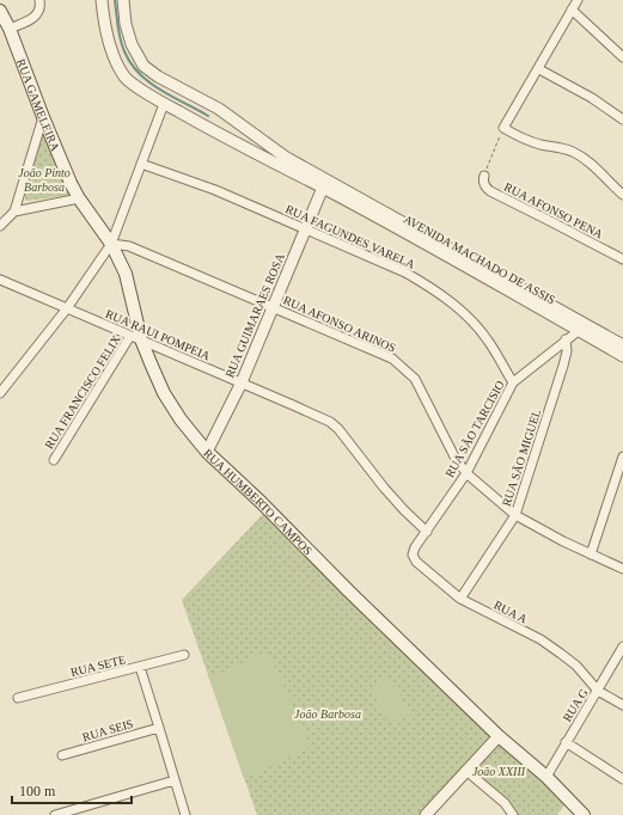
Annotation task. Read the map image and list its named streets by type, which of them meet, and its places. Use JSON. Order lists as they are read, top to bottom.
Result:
{
  "streets": {
    "main road": ["RUA GAMELEIRA", "RUA HUMBERTO CAMPOS"],
    "street": [
      "RUA AFONSO PENA",
      "RUA FAGUNDES VARELA",
      "AVENIDA MACHADO DE ASSIS",
      "RUA GUIMARAES ROSA",
      "RUA AFONSO ARINOS",
      "RUA RAUI POMPEIA",
      "RUA FRANCISCO FELIX",
      "RUA SÃO TARCISIO",
      "RUA SÃO MIGUEL",
      "RUA A",
      "RUA SETE",
      "RUA G",
      "RUA SEIS"
    ]
  },
  "crossings": [
    ["RUA GAMELEIRA", "RUA AFONSO ARINOS"],
    ["RUA GAMELEIRA", "RUA HUMBERTO CAMPOS"],
    ["RUA FAGUNDES VARELA", "RUA GUIMARAES ROSA"],
    ["RUA FAGUNDES VARELA", "RUA SÃO TARCISIO"],
    ["AVENIDA MACHADO DE ASSIS", "RUA GUIMARAES ROSA"],
    ["AVENIDA MACHADO DE ASSIS", "RUA SÃO TARCISIO"],
    ["RUA GUIMARAES ROSA", "RUA AFONSO ARINOS"],
    ["RUA GUIMARAES ROSA", "RUA RAUI POMPEIA"],
    ["RUA GUIMARAES ROSA", "RUA HUMBERTO CAMPOS"],
    ["RUA AFONSO ARINOS", "RUA SÃO TARCISIO"],
    ["RUA AFONSO ARINOS", "RUA SÃO MIGUEL"],
    ["RUA AFONSO ARINOS", "RUA HUMBERTO CAMPOS"],
    ["RUA RAUI POMPEIA", "RUA FRANCISCO FELIX"],
    ["RUA RAUI POMPEIA", "RUA SÃO TARCISIO"],
    ["RUA RAUI POMPEIA", "RUA HUMBERTO CAMPOS"],
    ["RUA FRANCISCO FELIX", "RUA HUMBERTO CAMPOS"],
    ["RUA SÃO TARCISIO", "RUA SÃO MIGUEL"],
    ["RUA SÃO TARCISIO", "RUA A"],
    ["RUA SÃO MIGUEL", "RUA A"],
    ["RUA HUMBERTO CAMPOS", "RUA G"],
    ["RUA A", "RUA G"]
  ],
  "parks": ["Joâo Pinto Barbosa", "João Barbosa", "João XXIII"],
  "scale_bar": "100 m"
}
